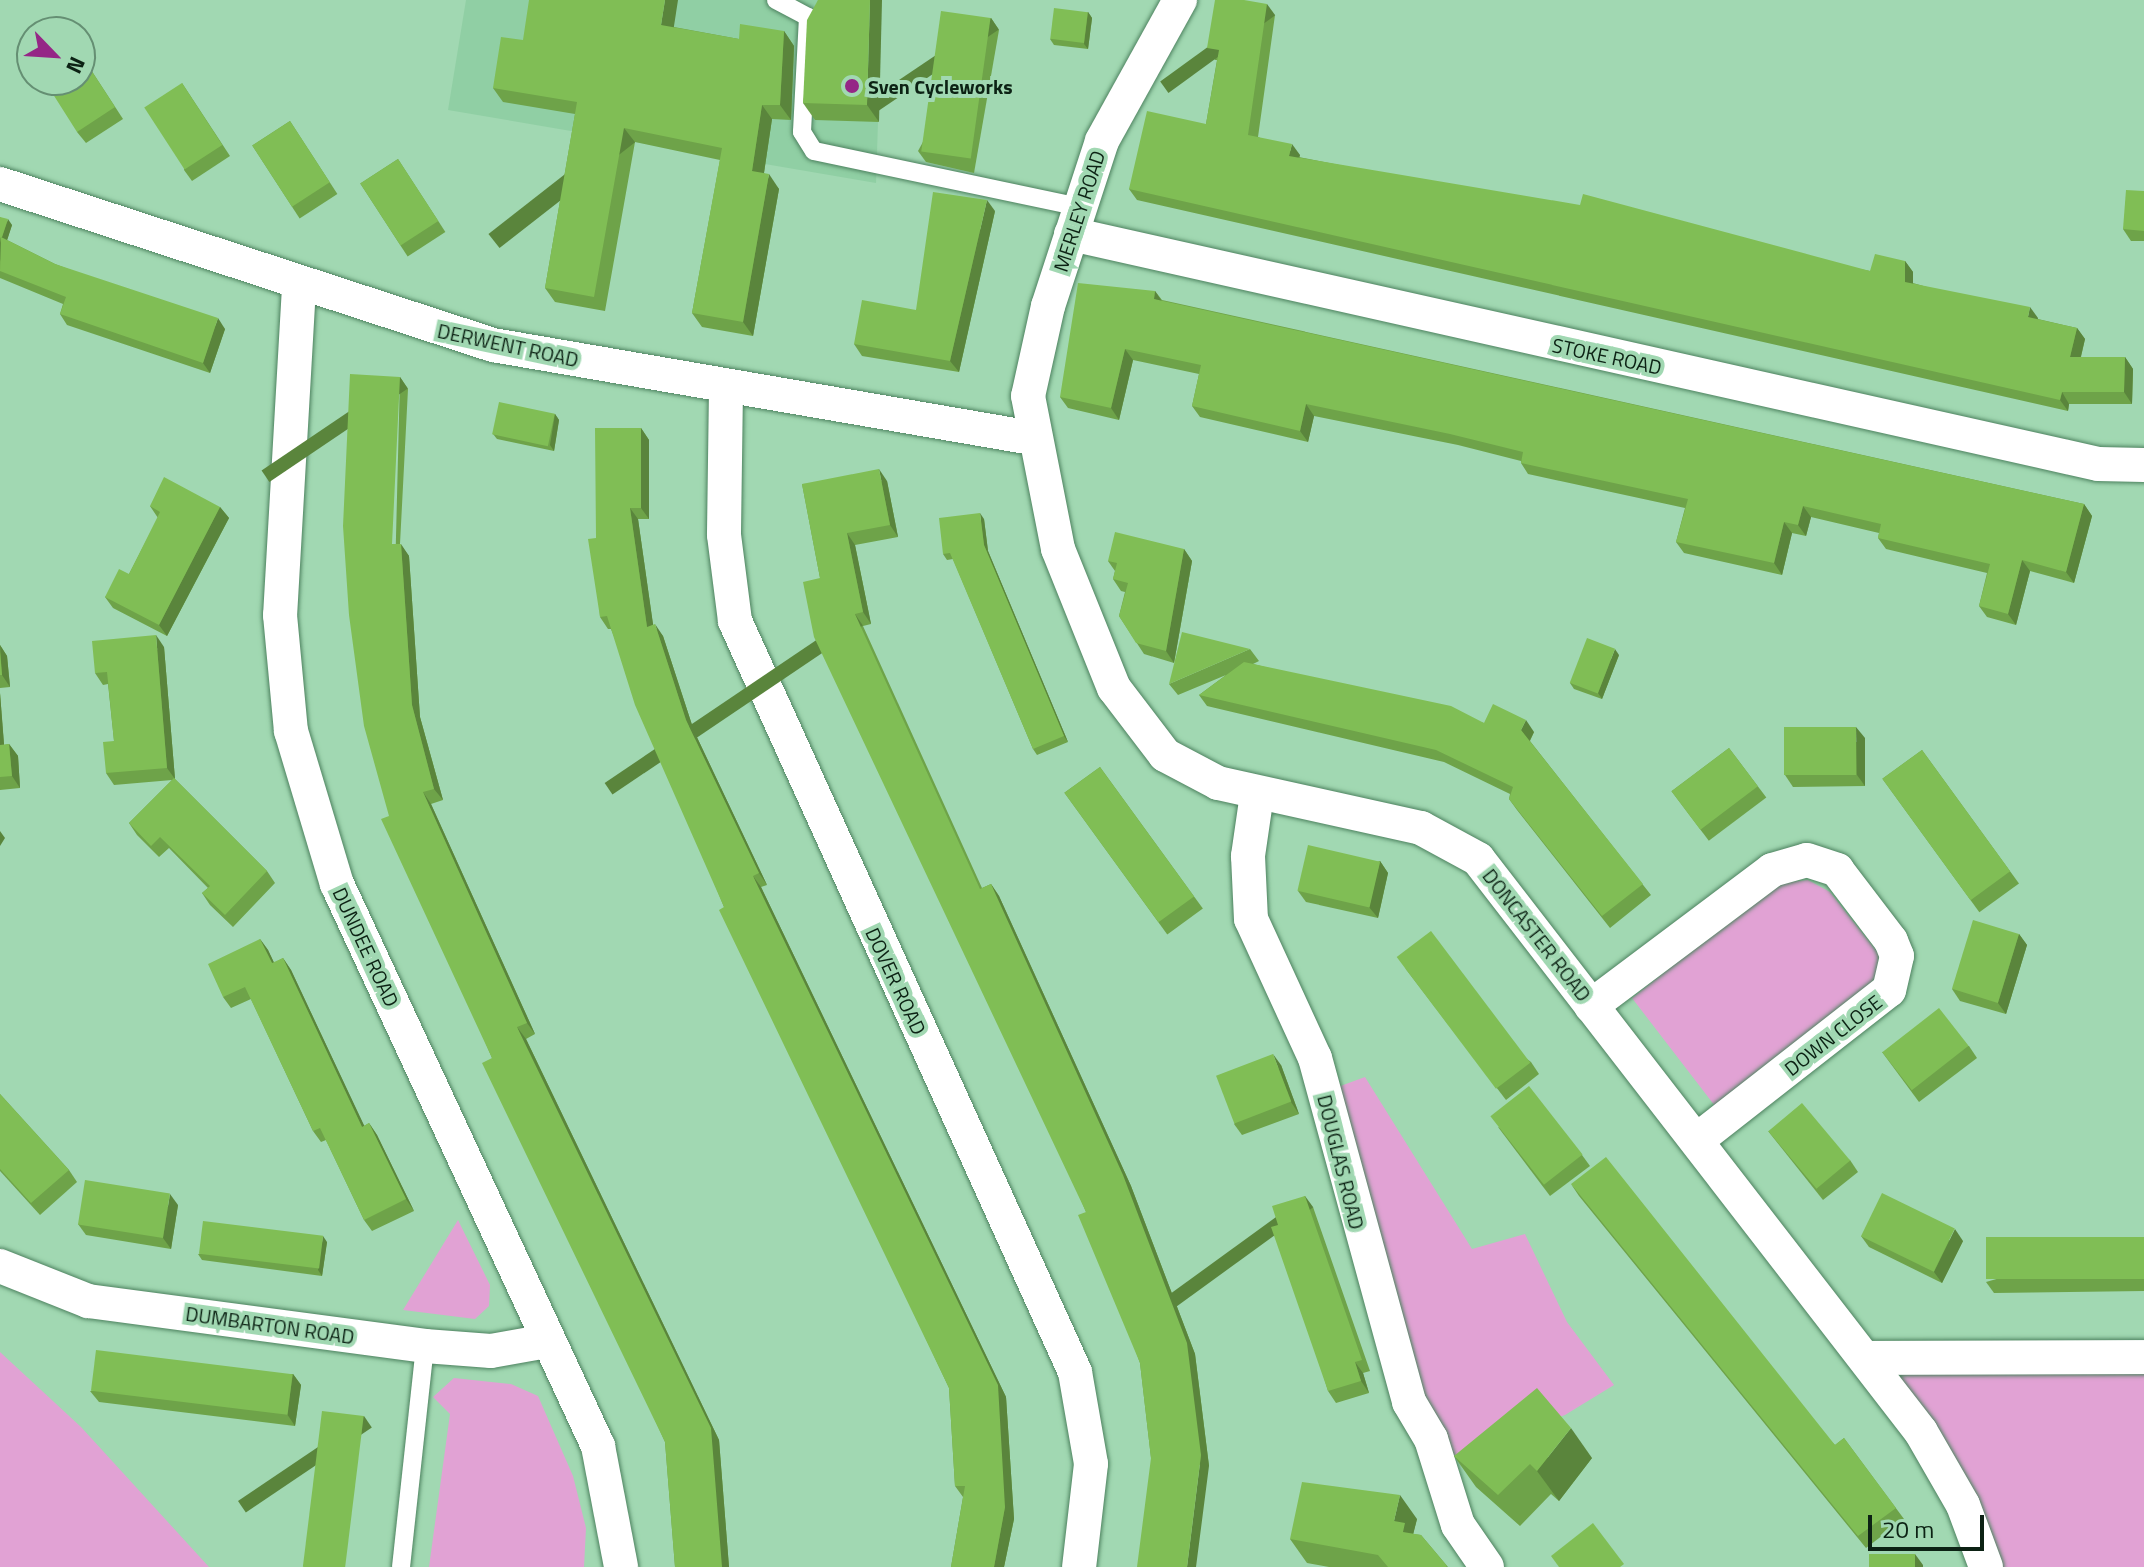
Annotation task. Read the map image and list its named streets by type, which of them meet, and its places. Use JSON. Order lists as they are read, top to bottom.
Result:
{
  "streets": {
    "street": [
      "MERLEY ROAD",
      "DERWENT ROAD",
      "STOKE ROAD",
      "DONCASTER ROAD",
      "DUNDEE ROAD",
      "DOVER ROAD",
      "DOWN CLOSE",
      "DOUGLAS ROAD",
      "DUMBARTON ROAD"
    ]
  },
  "crossings": [
    ["MERLEY ROAD", "DERWENT ROAD"],
    ["MERLEY ROAD", "STOKE ROAD"],
    ["MERLEY ROAD", "DONCASTER ROAD"],
    ["DERWENT ROAD", "DONCASTER ROAD"],
    ["DERWENT ROAD", "DUNDEE ROAD"],
    ["DERWENT ROAD", "DOVER ROAD"],
    ["DONCASTER ROAD", "DOWN CLOSE"],
    ["DONCASTER ROAD", "DOUGLAS ROAD"],
    ["DUNDEE ROAD", "DUMBARTON ROAD"]
  ],
  "places": ["Sven Cycleworks"],
  "scale_bar": "20 m",
  "north": "bottom right"
}
